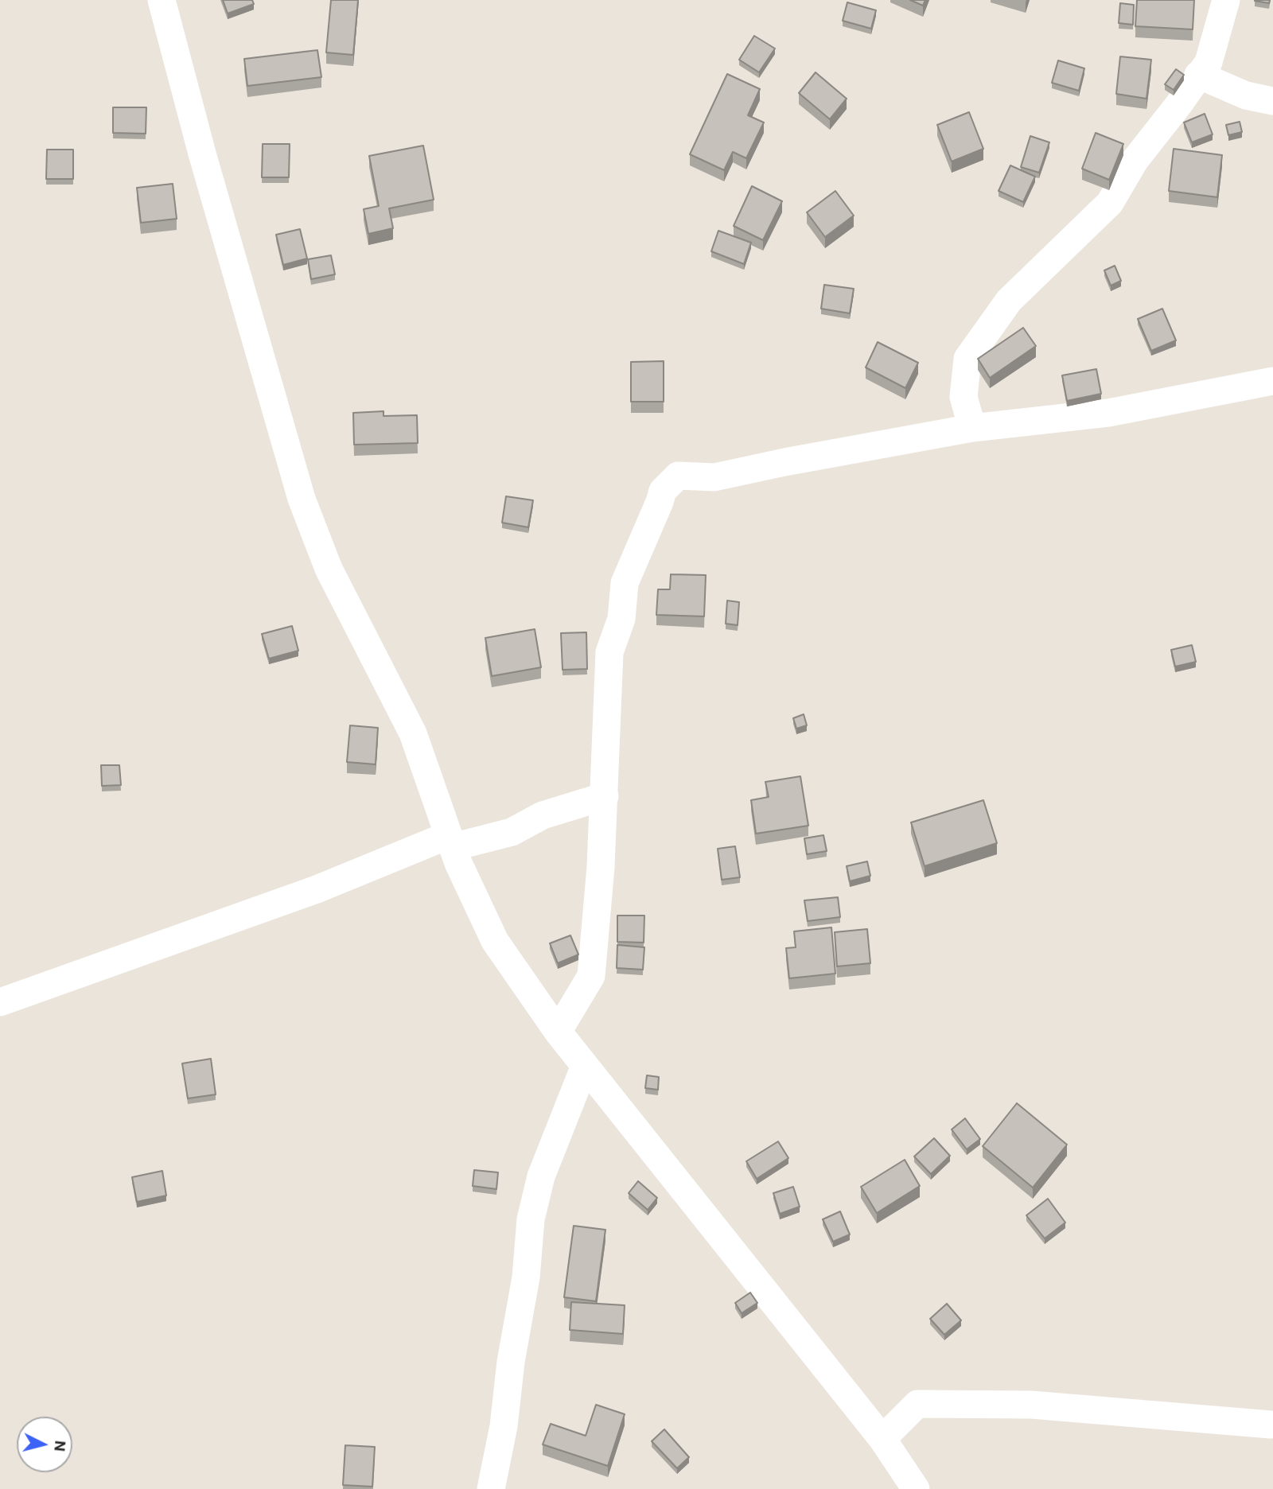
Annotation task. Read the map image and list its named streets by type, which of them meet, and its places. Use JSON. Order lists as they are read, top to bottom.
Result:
{
  "north": "right"
}
